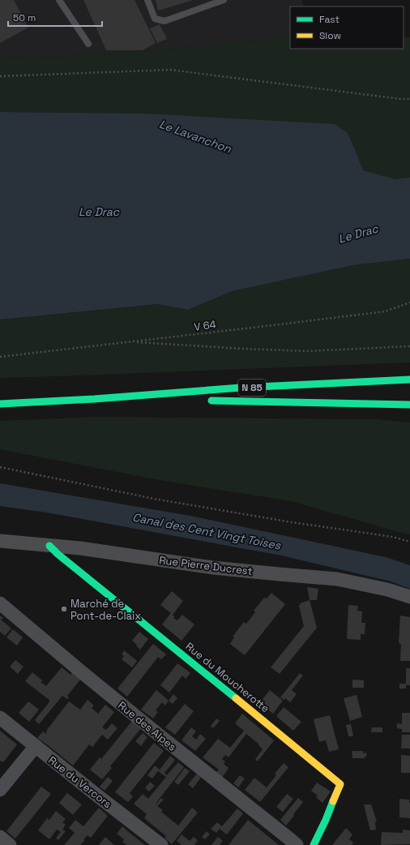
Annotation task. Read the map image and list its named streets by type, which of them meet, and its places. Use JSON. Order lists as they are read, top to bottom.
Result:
{
  "streets": {
    "main road": ["N 85", "Rue du Moucherotte"],
    "street": ["Rue Pierre Ducrest", "Rue des Alpes", "Rue du Vercors"],
    "path": ["V 64"]
  },
  "crossings": [
    ["Rue Pierre Ducrest", "Rue du Moucherotte"]
  ],
  "water": ["Le Lavanchon", "Le Drac", "Canal des Cent Vingt Toises"],
  "places": ["Marché de Pont-de-Claix"],
  "legend": ["Fast", "Slow"],
  "scale_bar": "50 m"
}
